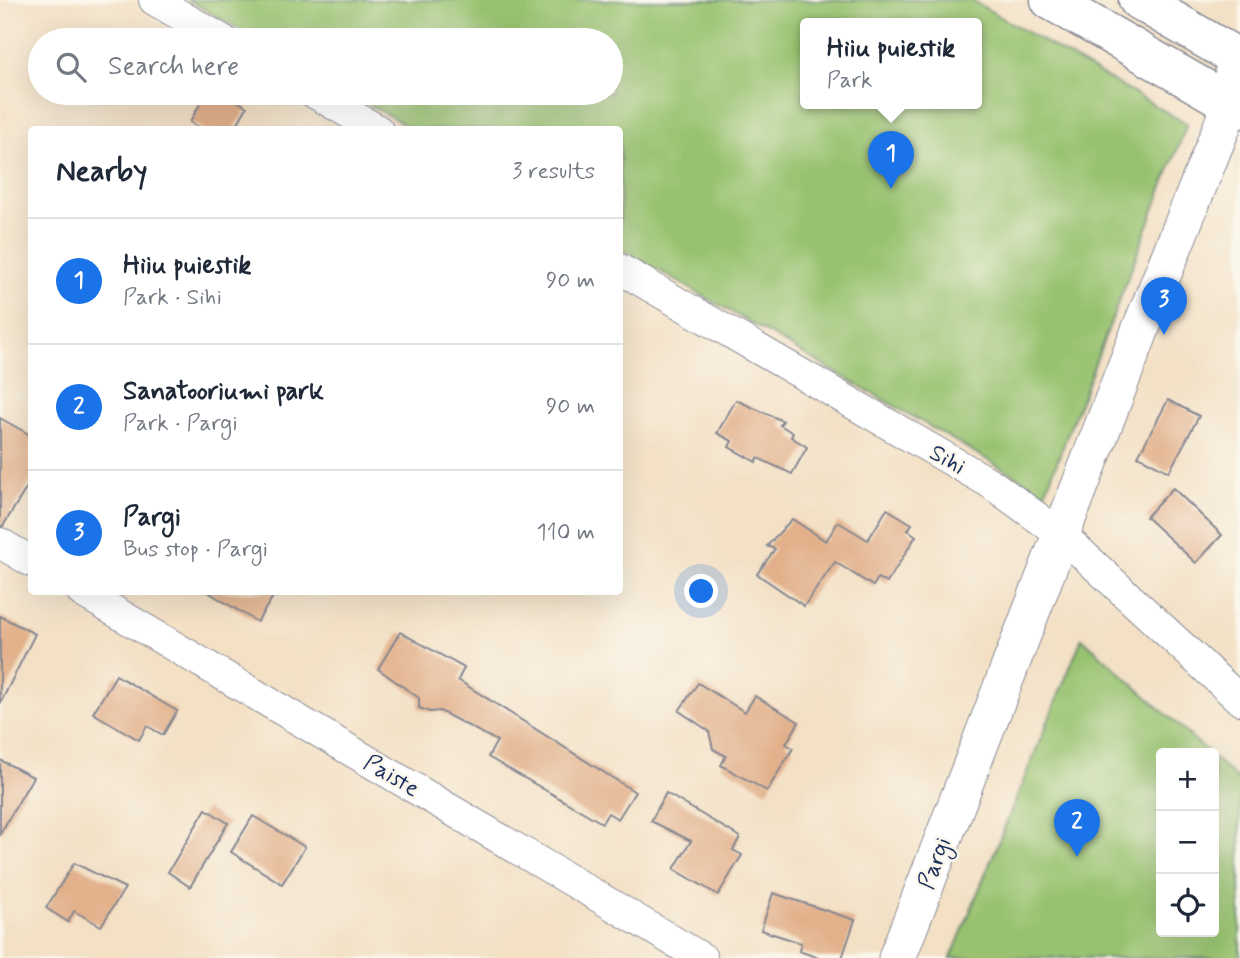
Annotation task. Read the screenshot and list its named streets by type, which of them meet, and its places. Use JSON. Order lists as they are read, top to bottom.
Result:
{
  "streets": {
    "street": ["Sihi", "Paiste", "Pargi"]
  },
  "crossings": [
    ["Sihi", "Pargi"]
  ],
  "page": {
    "popup": ["Hiiu puiestik", "Park"],
    "search": "Search here",
    "heading": ["Nearby", "3 results"],
    "pins": ["1", "3", "2"],
    "list": [
      {
        "mark": "1",
        "name": "Hiiu puiestik",
        "note": "Park · Sihi",
        "value": "90 m"
      },
      {
        "mark": "2",
        "name": "Sanatooriumi park",
        "note": "Park · Pargi",
        "value": "90 m"
      },
      {
        "mark": "3",
        "name": "Pargi",
        "note": "Bus stop · Pargi",
        "value": "110 m"
      }
    ],
    "map_buttons": ["+", "−"]
  }
}
